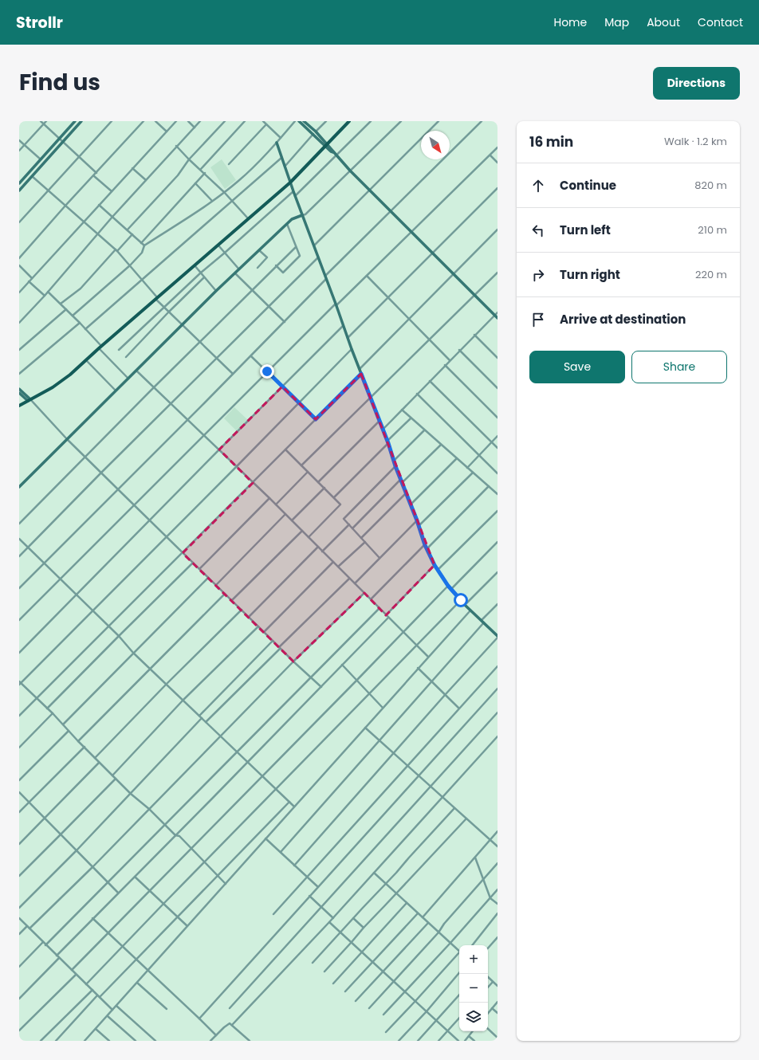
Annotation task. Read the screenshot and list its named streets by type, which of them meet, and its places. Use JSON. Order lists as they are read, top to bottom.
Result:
{
  "north": "bottom right",
  "page": {
    "header": "Strollr",
    "nav": [
      "Home",
      "Map",
      "About",
      "Contact"
    ],
    "title": "Find us",
    "buttons": [
      "Directions",
      ["Save", "Share"]
    ],
    "heading": ["16 min", "Walk · 1.2 km"],
    "list": [
      ["Continue", "820 m"],
      ["Turn left", "210 m"],
      ["Turn right", "220 m"],
      "Arrive at destination"
    ],
    "map_buttons": ["+", "−"]
  }
}
